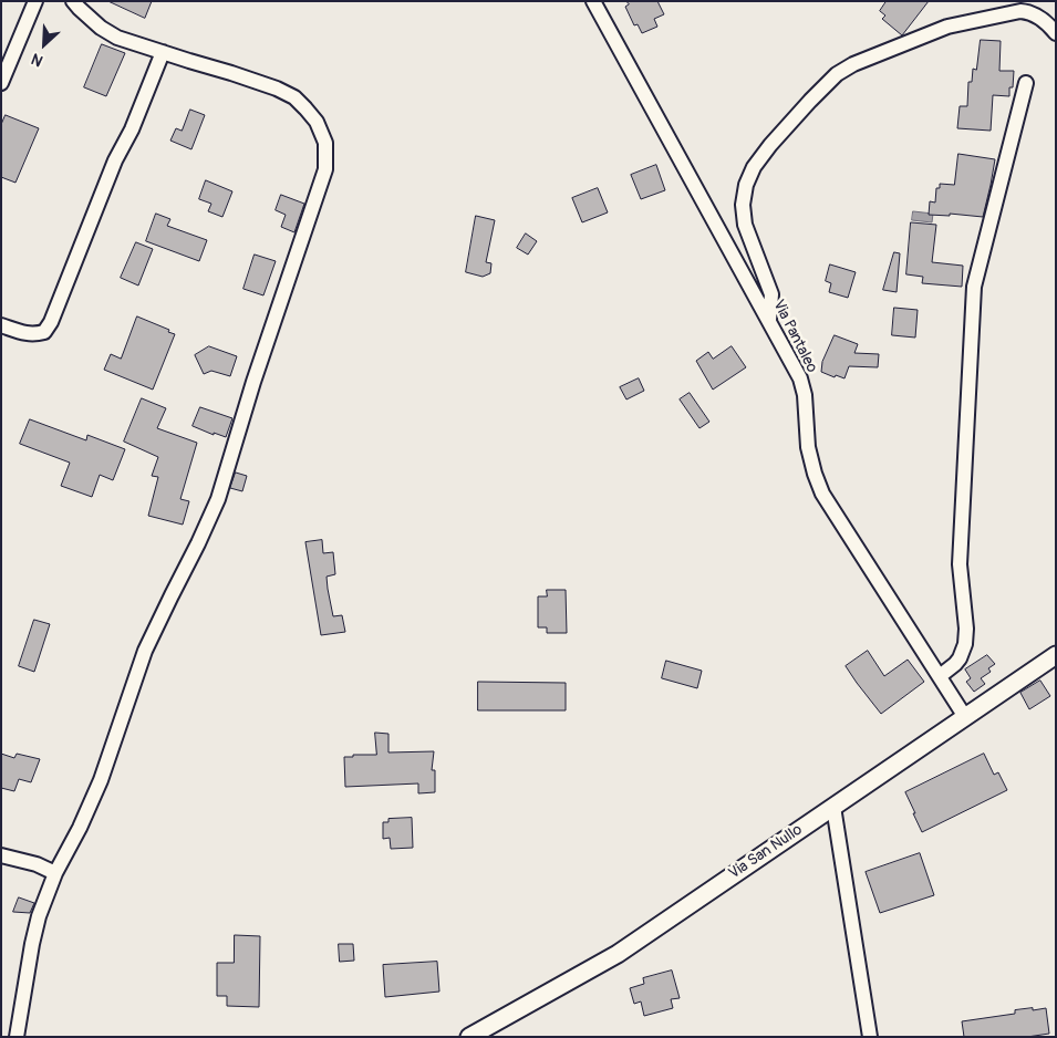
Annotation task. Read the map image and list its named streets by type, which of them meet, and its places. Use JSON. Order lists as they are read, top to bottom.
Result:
{
  "streets": {
    "street": ["Via Pantaleo", "Via San Nullo"]
  },
  "crossings": [
    ["Via Pantaleo", "Via San Nullo"]
  ],
  "north": "bottom left"
}
